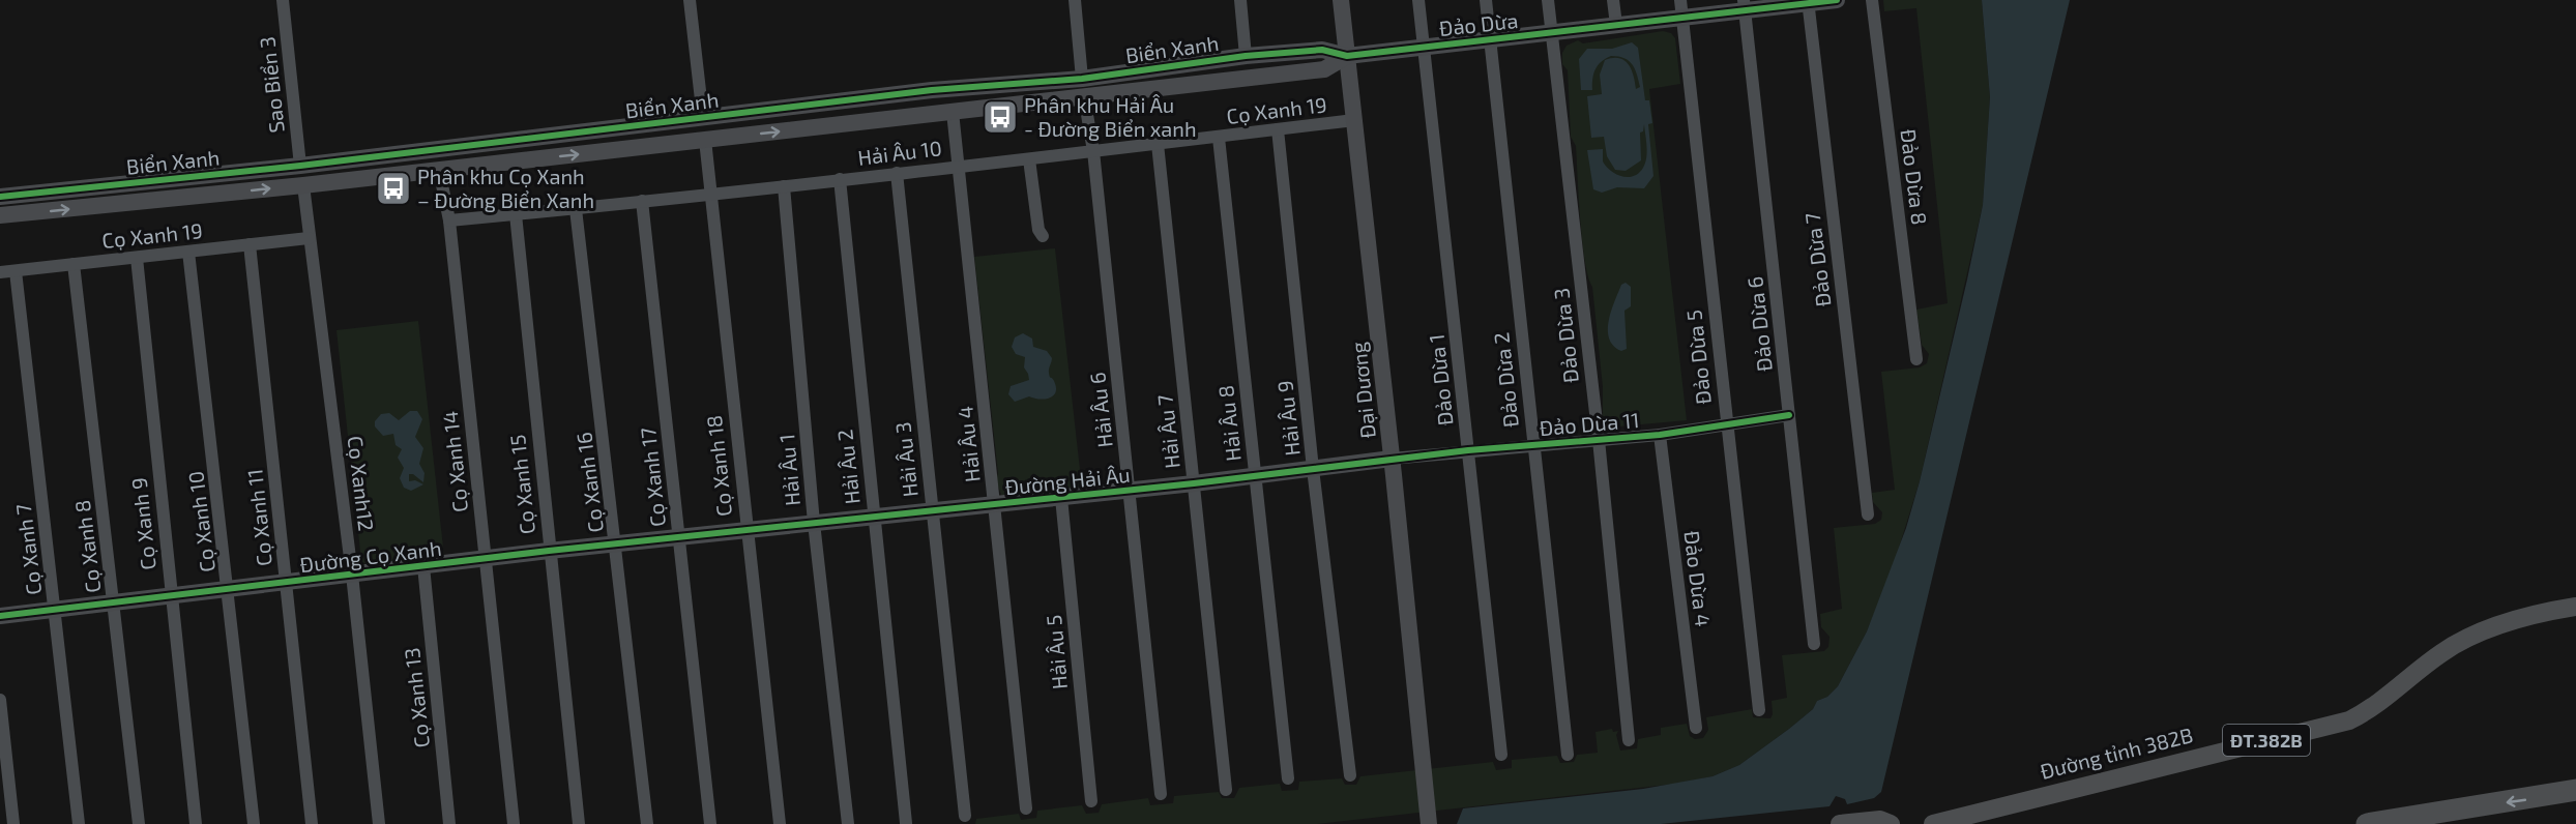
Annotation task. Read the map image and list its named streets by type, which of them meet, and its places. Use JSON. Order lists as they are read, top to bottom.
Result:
{
  "streets": {
    "main road": ["ĐT.382B", "Đường tỉnh 382B"],
    "street": [
      "Đảo Dừa",
      "Biển Xanh",
      "Sao Biển 3",
      "Cọ Xanh 19",
      "Hải Âu 10",
      "Đảo Dừa 8",
      "Đảo Dừa 7",
      "Đảo Dừa 6",
      "Đảo Dừa 3",
      "Đảo Dừa 5",
      "Đảo Dừa 1",
      "Đảo Dừa 2",
      "Đại Dương",
      "Hải Âu 6",
      "Hải Âu 9",
      "Hải Âu 8",
      "Đảo Dừa 11",
      "Hải Âu 7",
      "Hải Âu 4",
      "Hải Âu 3",
      "Cọ Xanh 14",
      "Cọ Xanh 18",
      "Hải Âu 2",
      "Hải Âu 1",
      "Cọ Xanh 17",
      "Đường Hải Âu",
      "Cọ Xanh 16",
      "Cọ Xanh12",
      "Cọ Xanh 15",
      "Cọ Xanh 11",
      "Cọ Xanh 10",
      "Cọ Xanh 9",
      "Cọ Xanh 8",
      "Cọ Xanh 7",
      "Đường Cọ Xanh",
      "Đảo Dừa 4",
      "Hải Âu 5",
      "Cọ Xanh 13"
    ]
  },
  "crossings": [
    ["Đảo Dừa", "Biển Xanh"],
    ["Đảo Dừa", "Đảo Dừa 7"],
    ["Đảo Dừa", "Đảo Dừa 6"],
    ["Đảo Dừa", "Đảo Dừa 3"],
    ["Đảo Dừa", "Đảo Dừa 5"],
    ["Đảo Dừa", "Đảo Dừa 1"],
    ["Đảo Dừa", "Đảo Dừa 2"],
    ["Đảo Dừa", "Đại Dương"],
    ["Biển Xanh", "Sao Biển 3"],
    ["Biển Xanh", "Đại Dương"],
    ["Biển Xanh", "Hải Âu 6"],
    ["Biển Xanh", "Hải Âu 4"],
    ["Biển Xanh", "Cọ Xanh 14"],
    ["Biển Xanh", "Cọ Xanh 18"],
    ["Biển Xanh", "Cọ Xanh12"],
    ["Cọ Xanh 19", "Hải Âu 10"],
    ["Cọ Xanh 19", "Đại Dương"],
    ["Cọ Xanh 19", "Hải Âu 6"],
    ["Cọ Xanh 19", "Hải Âu 9"],
    ["Cọ Xanh 19", "Hải Âu 8"],
    ["Cọ Xanh 19", "Hải Âu 7"],
    ["Cọ Xanh 19", "Cọ Xanh12"],
    ["Cọ Xanh 19", "Cọ Xanh 11"],
    ["Cọ Xanh 19", "Cọ Xanh 10"],
    ["Cọ Xanh 19", "Cọ Xanh 9"],
    ["Cọ Xanh 19", "Cọ Xanh 8"],
    ["Cọ Xanh 19", "Cọ Xanh 7"],
    ["Hải Âu 10", "Hải Âu 6"],
    ["Hải Âu 10", "Hải Âu 4"],
    ["Hải Âu 10", "Hải Âu 3"],
    ["Hải Âu 10", "Cọ Xanh 18"],
    ["Hải Âu 10", "Hải Âu 2"],
    ["Hải Âu 10", "Hải Âu 1"],
    ["Đảo Dừa 6", "Đảo Dừa 11"],
    ["Đảo Dừa 3", "Đảo Dừa 11"],
    ["Đảo Dừa 5", "Đảo Dừa 11"],
    ["Đảo Dừa 1", "Đảo Dừa 11"],
    ["Đảo Dừa 2", "Đảo Dừa 11"],
    ["Đại Dương", "Đảo Dừa 11"],
    ["Đại Dương", "Đường Hải Âu"],
    ["Hải Âu 6", "Đường Hải Âu"],
    ["Hải Âu 9", "Đường Hải Âu"],
    ["Hải Âu 8", "Đường Hải Âu"],
    ["Đảo Dừa 11", "Đường Hải Âu"],
    ["Đảo Dừa 11", "Đảo Dừa 4"],
    ["Hải Âu 7", "Đường Hải Âu"],
    ["Hải Âu 4", "Đường Hải Âu"],
    ["Hải Âu 3", "Đường Hải Âu"],
    ["Cọ Xanh 14", "Đường Cọ Xanh"],
    ["Cọ Xanh 18", "Đường Hải Âu"],
    ["Cọ Xanh 18", "Đường Cọ Xanh"],
    ["Hải Âu 2", "Đường Hải Âu"],
    ["Hải Âu 1", "Đường Hải Âu"],
    ["Cọ Xanh 17", "Đường Cọ Xanh"],
    ["Đường Hải Âu", "Đường Cọ Xanh"],
    ["Đường Hải Âu", "Hải Âu 5"],
    ["Cọ Xanh 16", "Đường Cọ Xanh"],
    ["Cọ Xanh12", "Đường Cọ Xanh"],
    ["Cọ Xanh 15", "Đường Cọ Xanh"],
    ["Cọ Xanh 11", "Đường Cọ Xanh"],
    ["Cọ Xanh 10", "Đường Cọ Xanh"],
    ["Cọ Xanh 9", "Đường Cọ Xanh"],
    ["Cọ Xanh 8", "Đường Cọ Xanh"],
    ["Cọ Xanh 7", "Đường Cọ Xanh"],
    ["Đường Cọ Xanh", "Cọ Xanh 13"]
  ],
  "places": {
    "bus stop": ["Phân khu Hải Âu - Đường Biển xanh", "Phân khu Cọ Xanh – Đường Biển Xanh"]
  }
}
